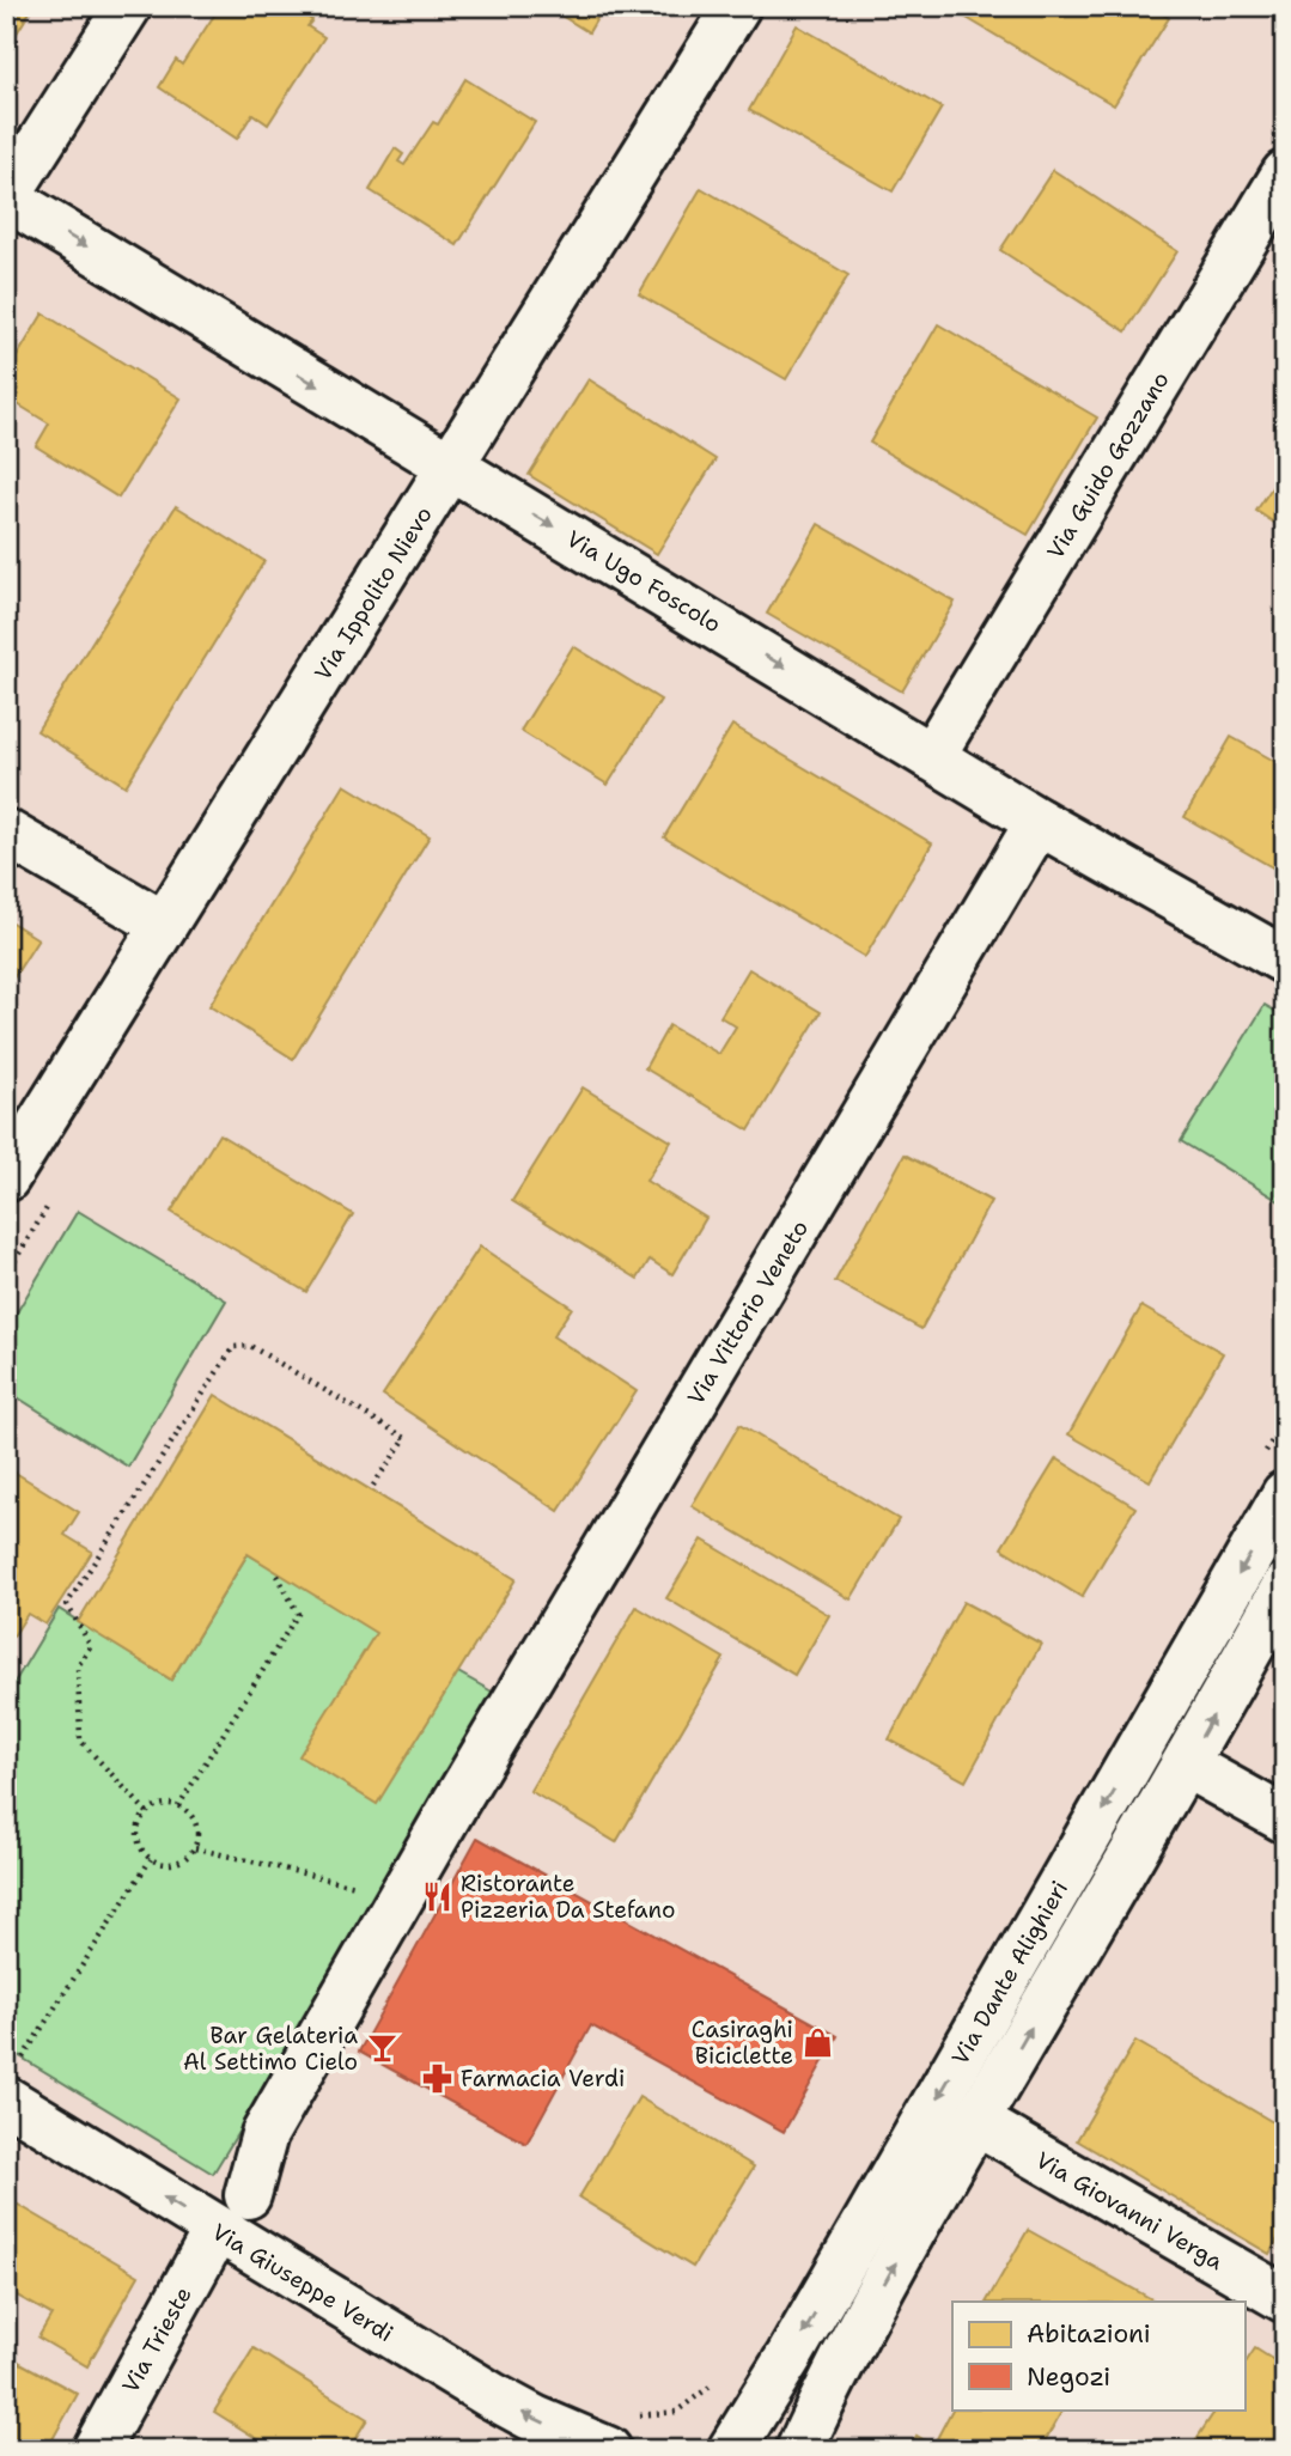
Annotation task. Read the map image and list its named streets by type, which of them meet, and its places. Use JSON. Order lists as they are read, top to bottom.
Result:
{
  "streets": {
    "street": [
      "Via Guido Gozzano",
      "Via Ugo Foscolo",
      "Via Ippolito Nievo",
      "Via Vittorio Veneto",
      "Via Dante Alighieri",
      "Via Giovanni Verga",
      "Via Giuseppe Verdi",
      "Via Trieste"
    ]
  },
  "crossings": [
    ["Via Guido Gozzano", "Via Ugo Foscolo"],
    ["Via Ugo Foscolo", "Via Ippolito Nievo"],
    ["Via Ugo Foscolo", "Via Vittorio Veneto"],
    ["Via Dante Alighieri", "Via Giovanni Verga"],
    ["Via Giuseppe Verdi", "Via Trieste"]
  ],
  "one_way": ["Via Ugo Foscolo", "Via Giuseppe Verdi"],
  "places": {
    "restaurant": ["Ristorante Pizzeria Da Stefano"],
    "shop": ["Casiraghi Biciclette"],
    "bar": ["Bar Gelateria Al Settimo Cielo"],
    "pharmacy": ["Farmacia Verdi"]
  },
  "legend": ["Abitazioni", "Negozi"]
}
